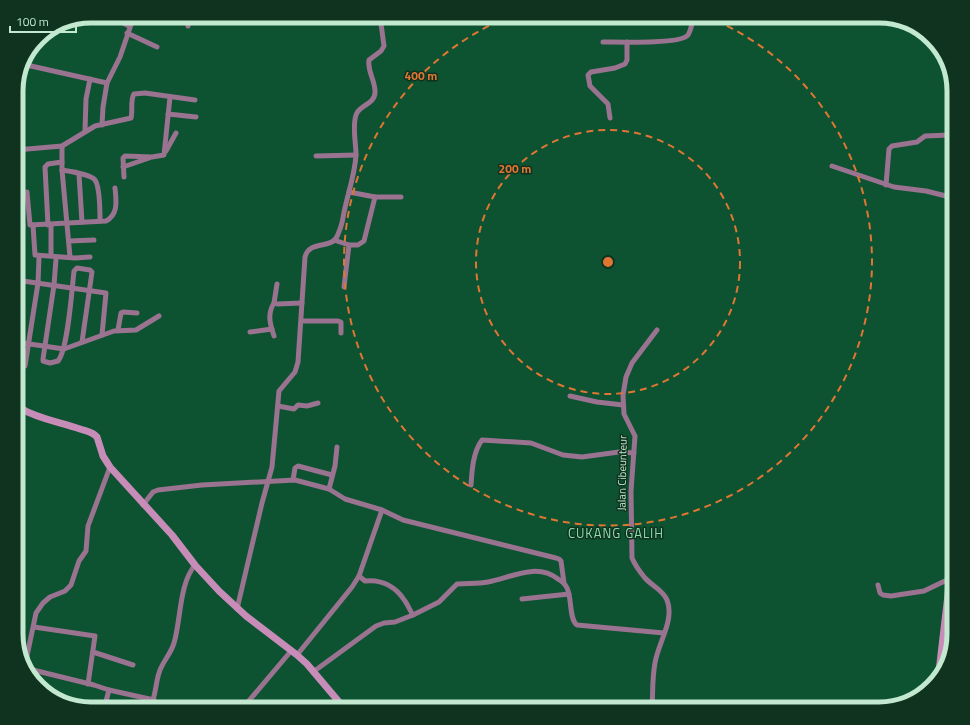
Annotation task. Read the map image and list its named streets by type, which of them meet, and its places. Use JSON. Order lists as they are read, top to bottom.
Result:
{
  "streets": {
    "street": ["Jalan Cibeunteur"]
  },
  "districts": ["CUKANG GALIH"],
  "scale_bar": "100 m",
  "rings": ["400 m", "200 m"]
}
